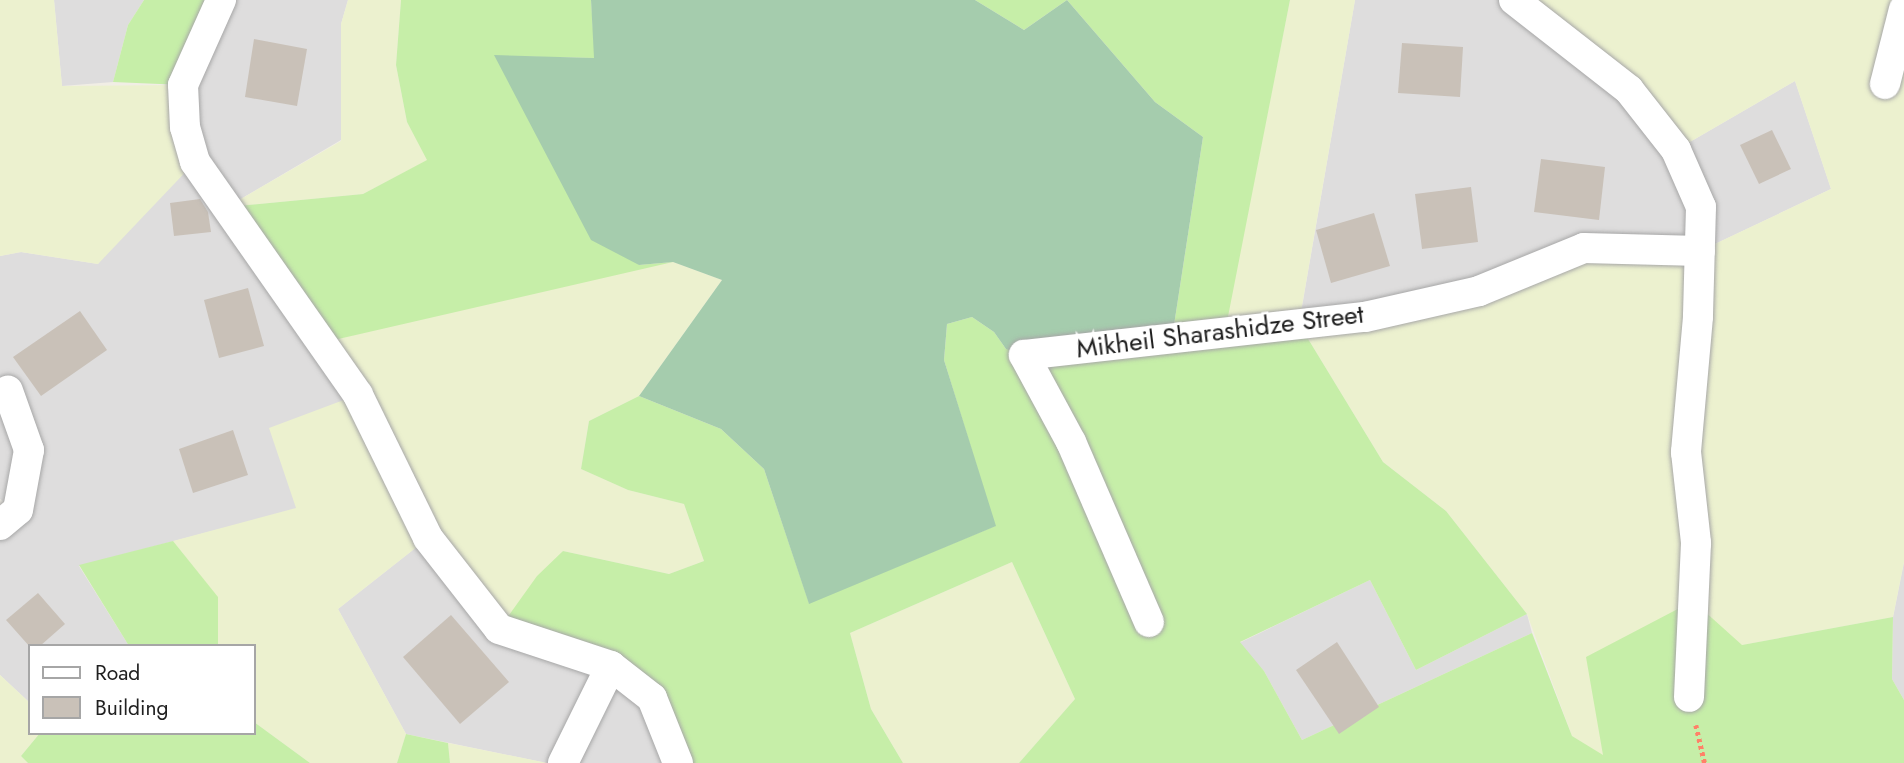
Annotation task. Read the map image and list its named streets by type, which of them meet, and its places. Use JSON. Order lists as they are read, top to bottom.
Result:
{
  "streets": {
    "street": ["Mikheil Sharashidze Street"]
  },
  "legend": ["Road", "Building"]
}
